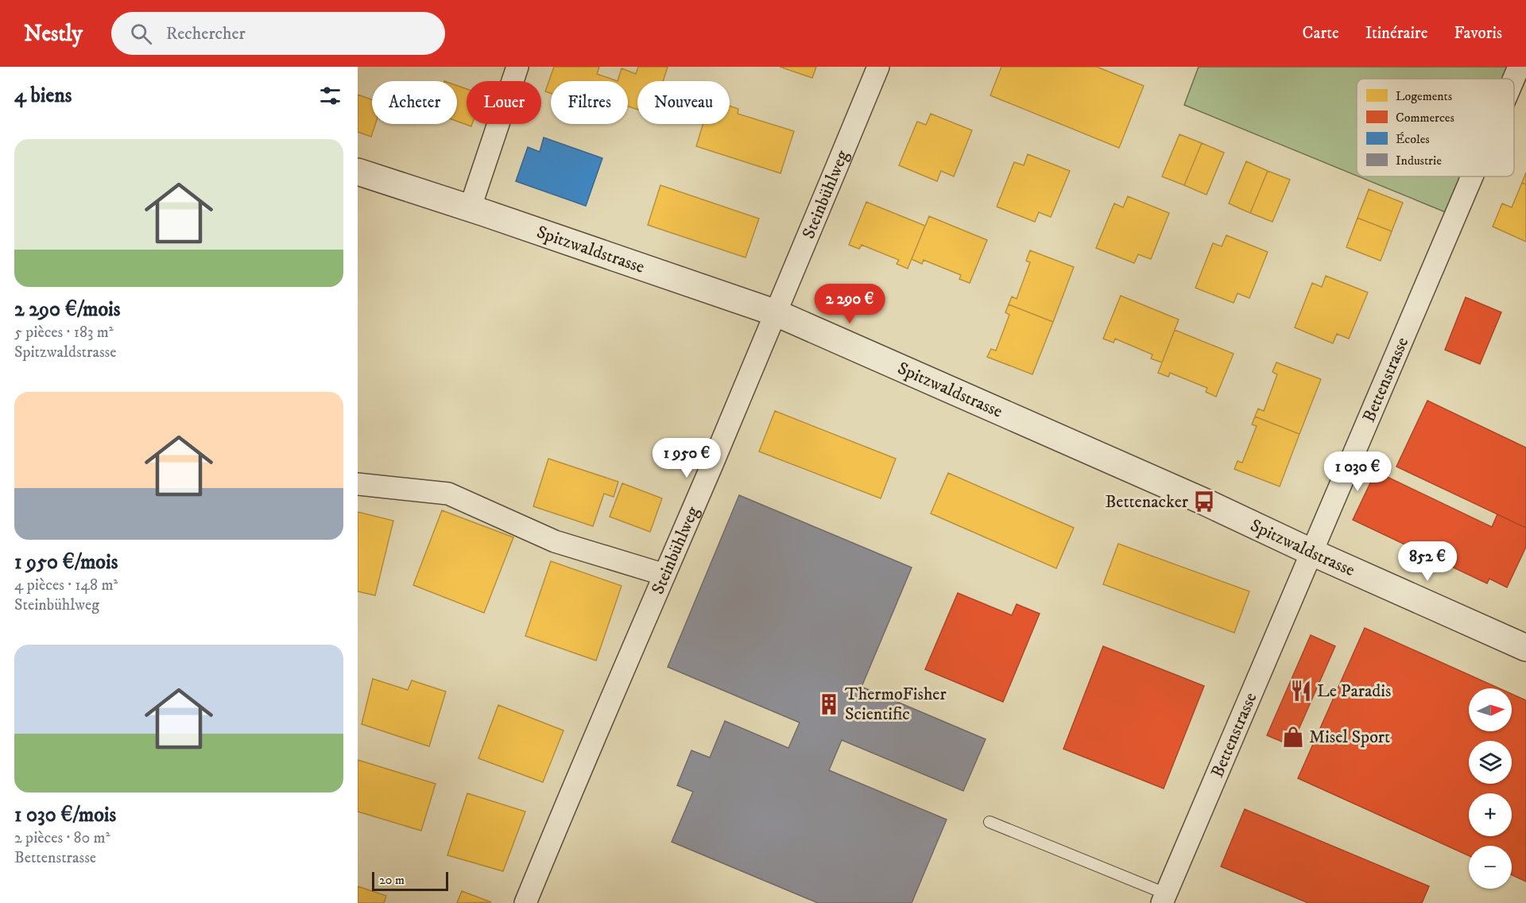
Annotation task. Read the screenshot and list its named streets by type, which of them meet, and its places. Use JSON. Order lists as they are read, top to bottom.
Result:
{
  "streets": {
    "street": ["Steinbühlweg", "Spitzwaldstrasse", "Bettenstrasse"]
  },
  "crossings": [
    ["Steinbühlweg", "Spitzwaldstrasse"],
    ["Spitzwaldstrasse", "Bettenstrasse"]
  ],
  "places": {
    "bus stop": ["Bettenacker"],
    "restaurant": ["Le Paradis"],
    "building": ["ThermoFisher Scientific"],
    "shop": ["Misel Sport"]
  },
  "legend": [
    "Logements",
    "Commerces",
    "Écoles",
    "Industrie"
  ],
  "scale_bar": "20 m",
  "north": "right",
  "page": {
    "header": "Nestly",
    "search": "Rechercher",
    "nav": ["Carte", "Itinéraire", "Favoris"],
    "heading": "4 biens",
    "chip": [
      "Acheter",
      "Louer",
      "Filtres",
      "Nouveau"
    ],
    "list": [
      {
        "name": "2 290 €/mois",
        "note": "5 pièces · 183 m² · Spitzwaldstrasse"
      },
      {
        "name": "1 950 €/mois",
        "note": "4 pièces · 148 m² · Steinbühlweg"
      },
      {
        "name": "1 030 €/mois",
        "note": "2 pièces · 80 m² · Bettenstrasse"
      }
    ],
    "price": [
      "2 290 €",
      "1 950 €",
      "1 030 €",
      "852 €"
    ],
    "map_buttons": ["+", "−"],
    "scale": "20 m"
  }
}
